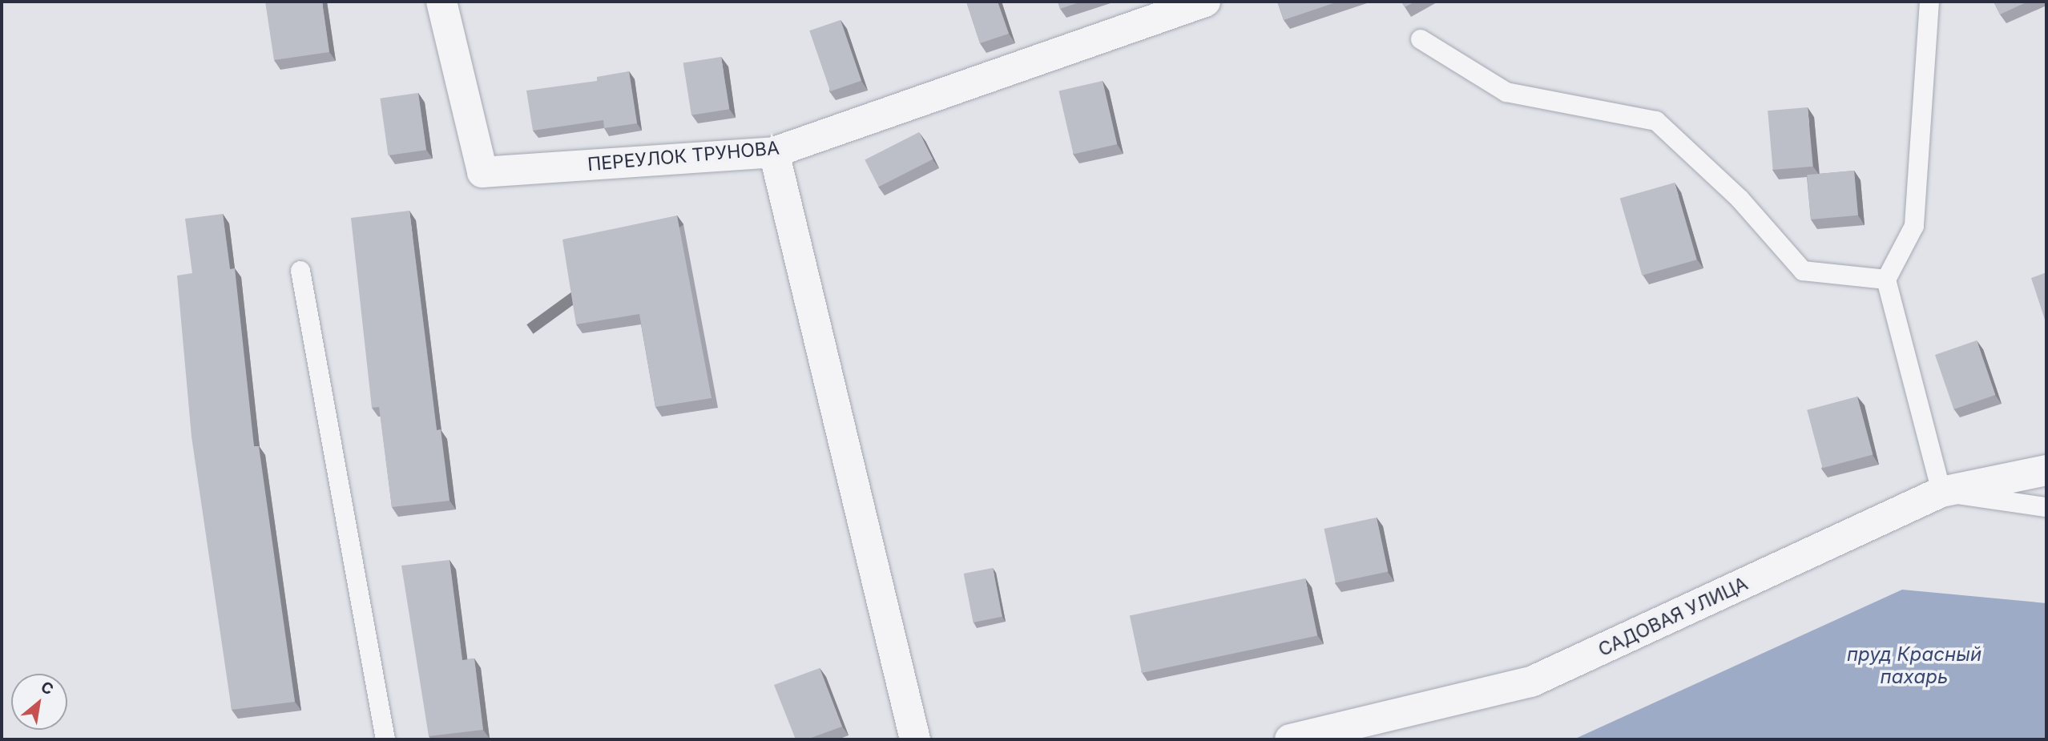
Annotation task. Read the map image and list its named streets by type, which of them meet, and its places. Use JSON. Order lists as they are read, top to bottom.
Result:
{
  "streets": {
    "street": ["ПЕРЕУЛОК ТРУНОВА", "САДОВАЯ УЛИЦА"]
  },
  "water": ["пруд Красный пахарь"],
  "north": "top right"
}
